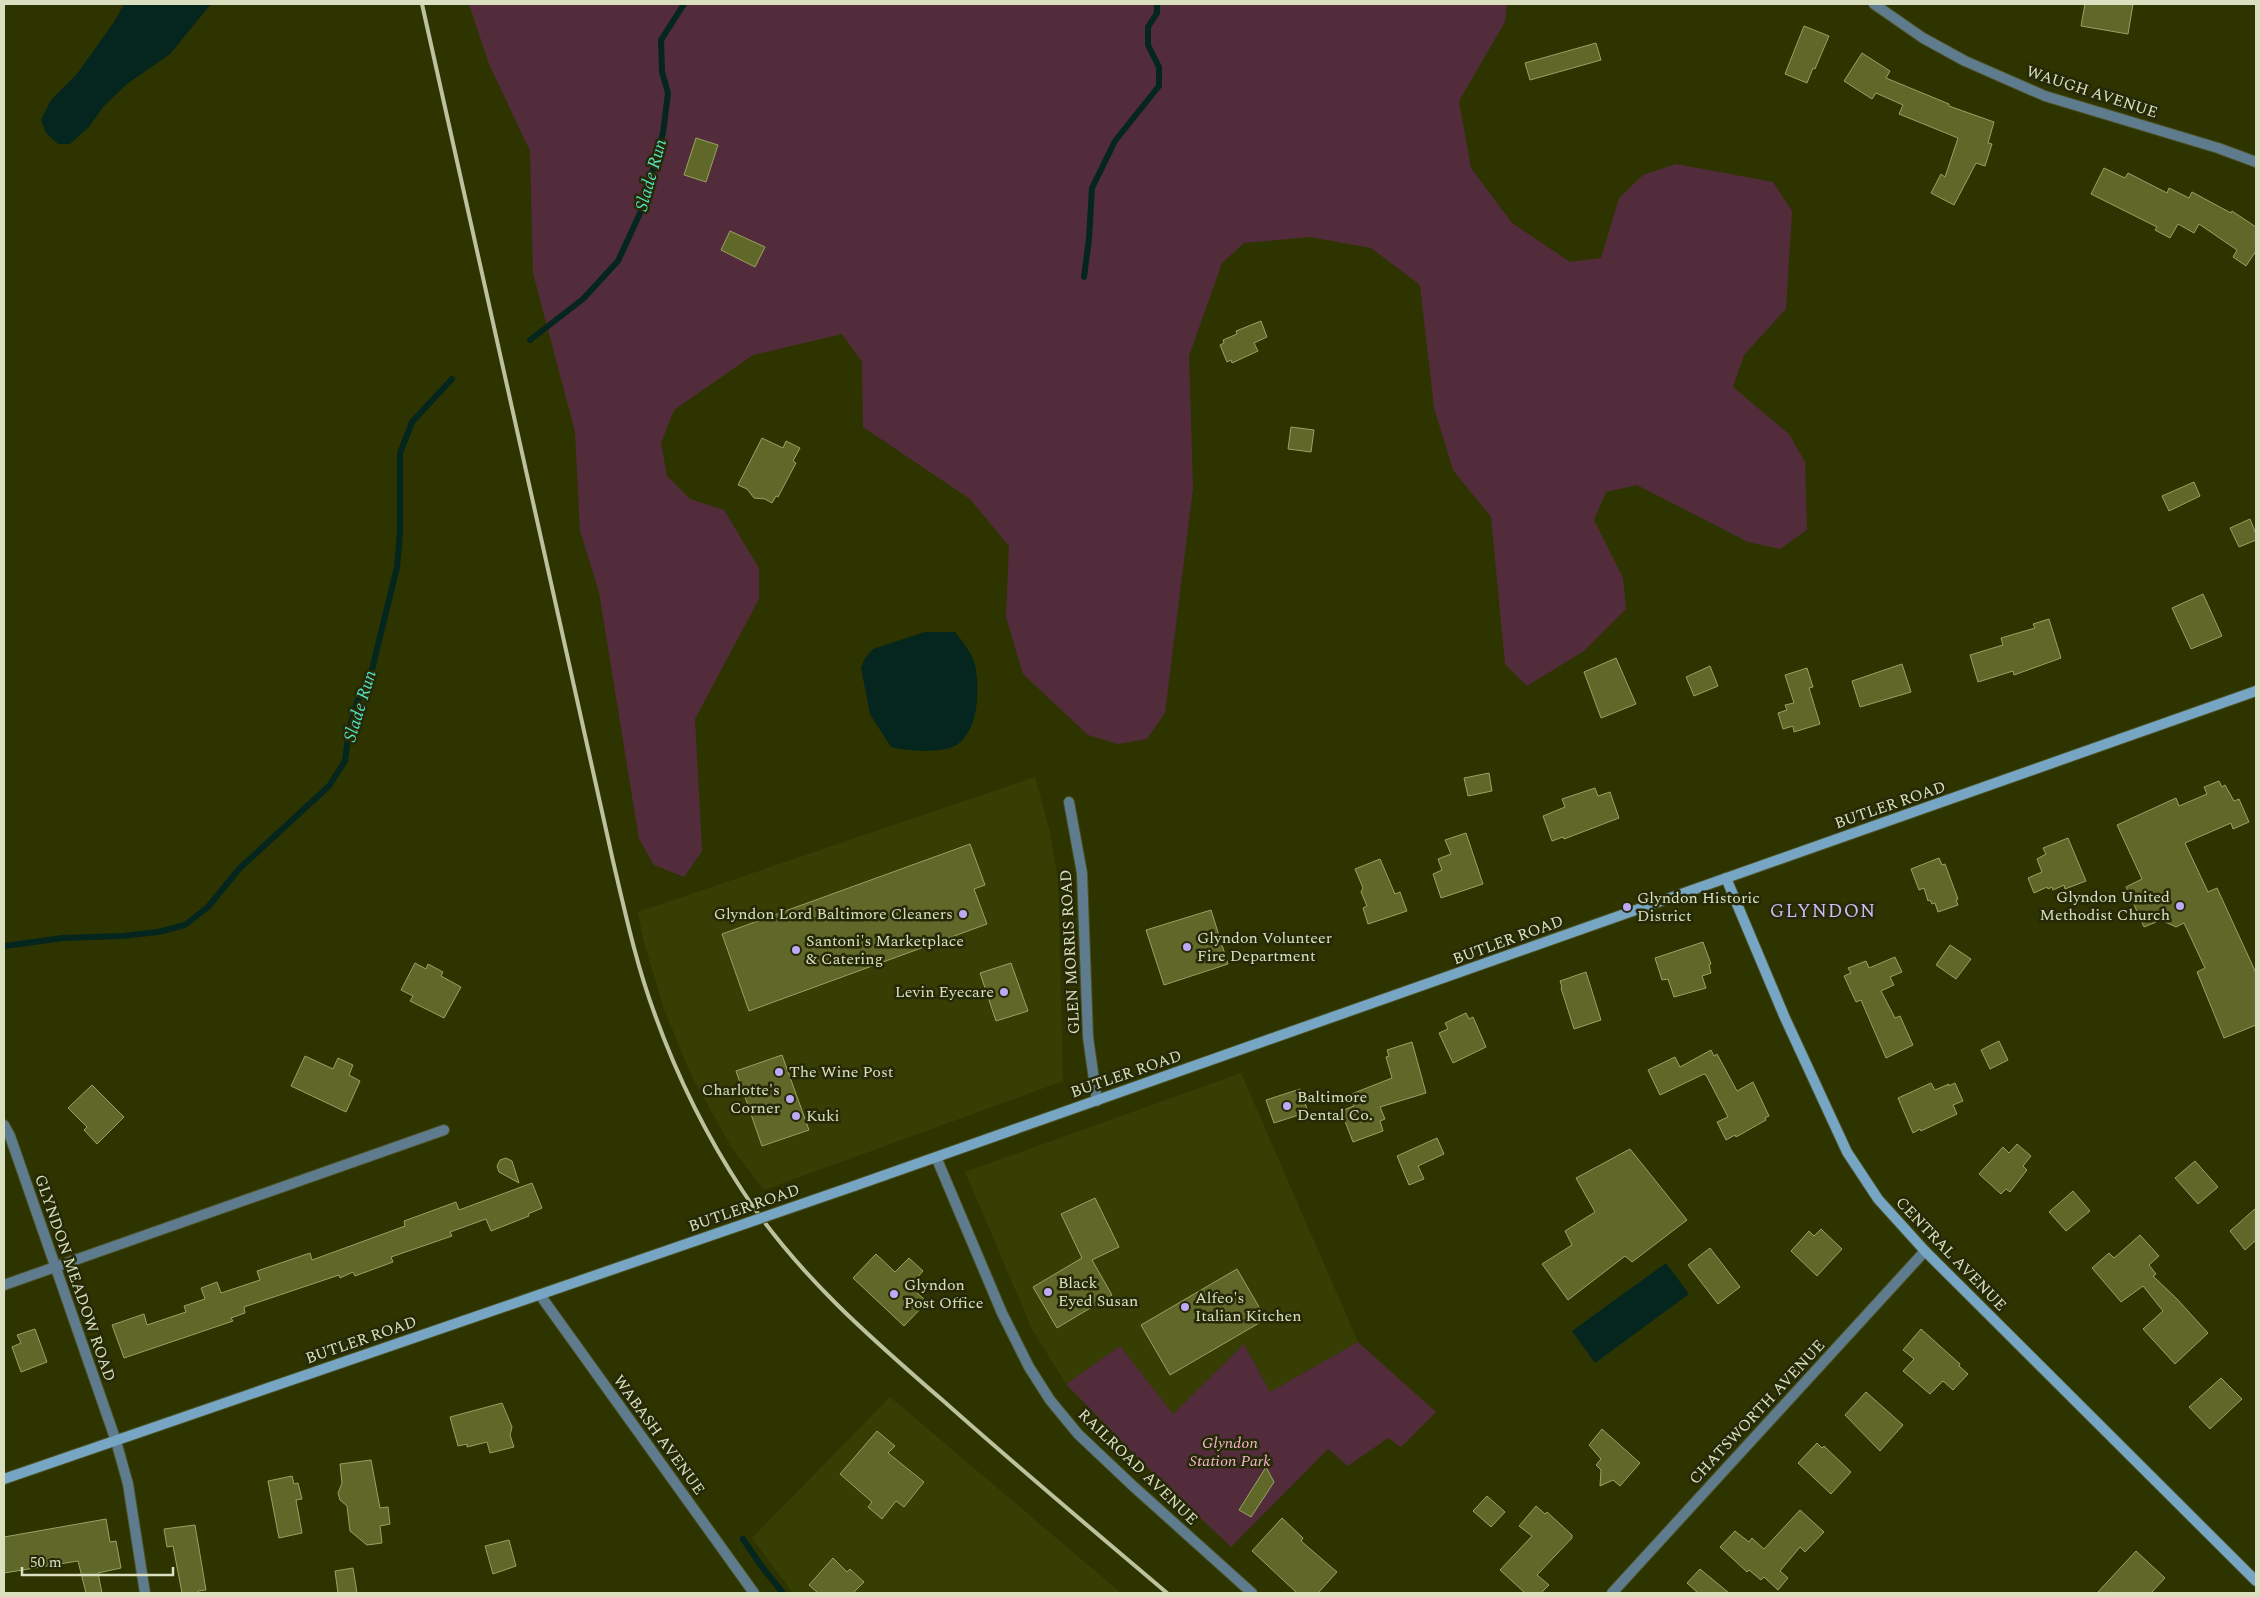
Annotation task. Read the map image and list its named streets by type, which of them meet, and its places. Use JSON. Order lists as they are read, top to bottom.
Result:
{
  "streets": {
    "main road": ["BUTLER ROAD", "CENTRAL AVENUE"],
    "street": [
      "WAUGH AVENUE",
      "GLEN MORRIS ROAD",
      "GLYNDON MEADOW ROAD",
      "CHATSWORTH AVENUE",
      "WABASH AVENUE",
      "RAILROAD AVENUE"
    ]
  },
  "crossings": [
    ["BUTLER ROAD", "GLEN MORRIS ROAD"],
    ["BUTLER ROAD", "CENTRAL AVENUE"],
    ["BUTLER ROAD", "GLYNDON MEADOW ROAD"],
    ["BUTLER ROAD", "WABASH AVENUE"],
    ["BUTLER ROAD", "RAILROAD AVENUE"],
    ["CENTRAL AVENUE", "CHATSWORTH AVENUE"]
  ],
  "districts": ["GLYNDON"],
  "water": ["Slade Run"],
  "parks": ["Glyndon Station Park"],
  "places": [
    "Glyndon United Methodist Church",
    "Glyndon Historic District",
    "Glyndon Lord Baltimore Cleaners",
    "Glyndon Volunteer Fire Department",
    "Santoni's Marketplace & Catering",
    "Levin Eyecare",
    "The Wine Post",
    "Charlotte's Corner",
    "Baltimore Dental Co.",
    "Kuki",
    "Black Eyed Susan",
    "Glyndon Post Office",
    "Alfeo's Italian Kitchen"
  ],
  "scale_bar": "50 m"
}
